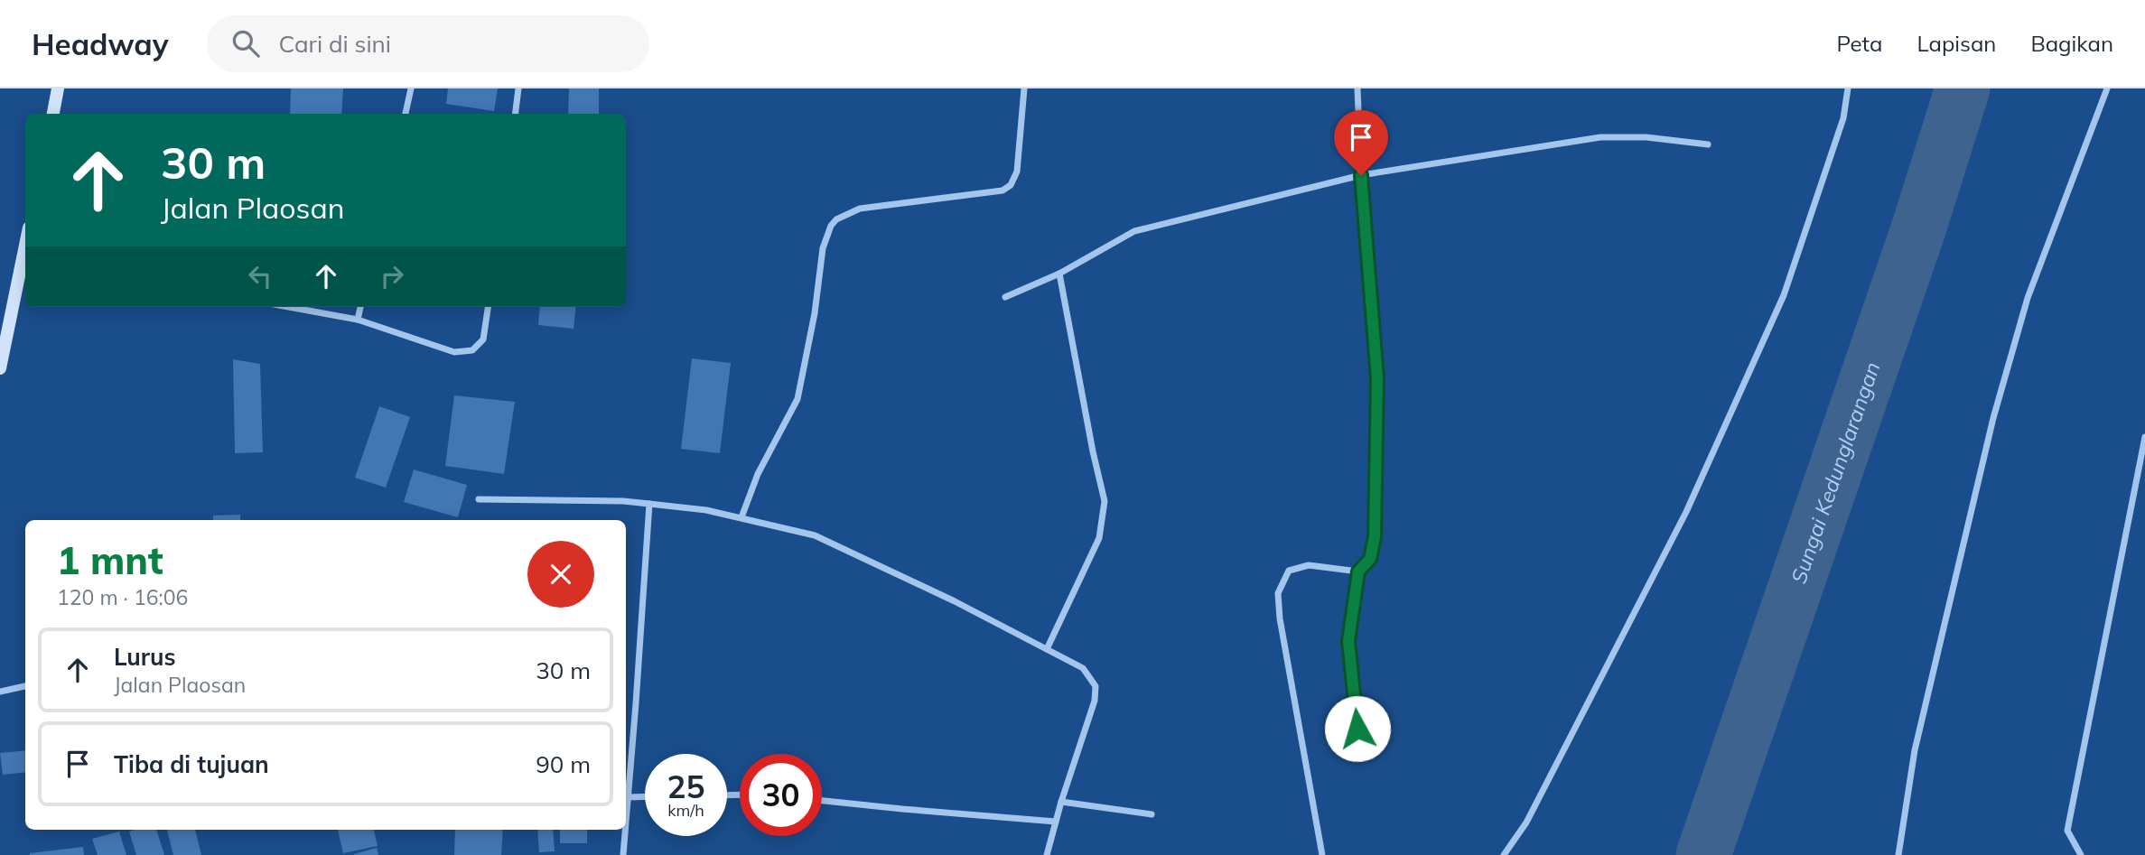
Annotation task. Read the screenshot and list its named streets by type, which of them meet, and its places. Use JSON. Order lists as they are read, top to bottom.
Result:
{
  "water": ["Sungai Kedunglarangan"],
  "page": {
    "header": "Headway",
    "search": "Cari di sini",
    "nav": ["Peta", "Lapisan", "Bagikan"],
    "turn": ["30 m", "Jalan Plaosan"],
    "heading": ["1 mnt", "120 m · 16:06"],
    "list": [
      {
        "name": "Lurus",
        "note": "Jalan Plaosan",
        "value": "30 m"
      },
      {
        "name": "Tiba di tujuan",
        "value": "90 m"
      }
    ],
    "speed": "25 km/h",
    "limit": "30"
  }
}
